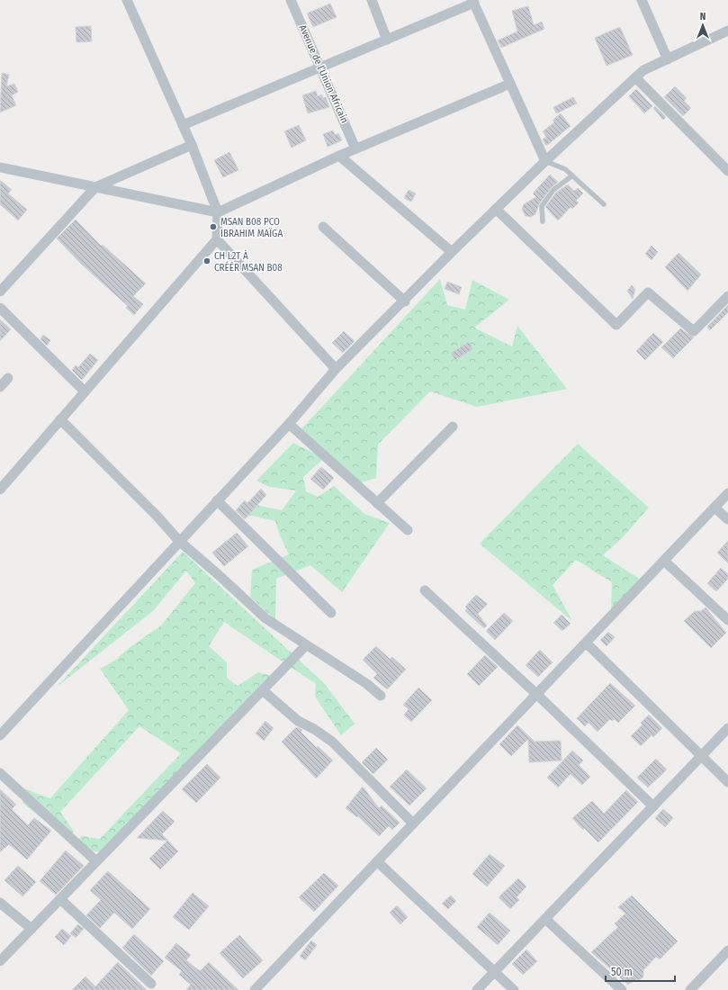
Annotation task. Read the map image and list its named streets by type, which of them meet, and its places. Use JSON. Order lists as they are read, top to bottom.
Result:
{
  "streets": {
    "street": ["Avenue de l’Union Africain"]
  },
  "places": ["MSAN B08 PCO IBRAHIM MAÏGA", "CH L2T À CRÉÉR MSAN B08"],
  "scale_bar": "50 m",
  "north": "top"
}
